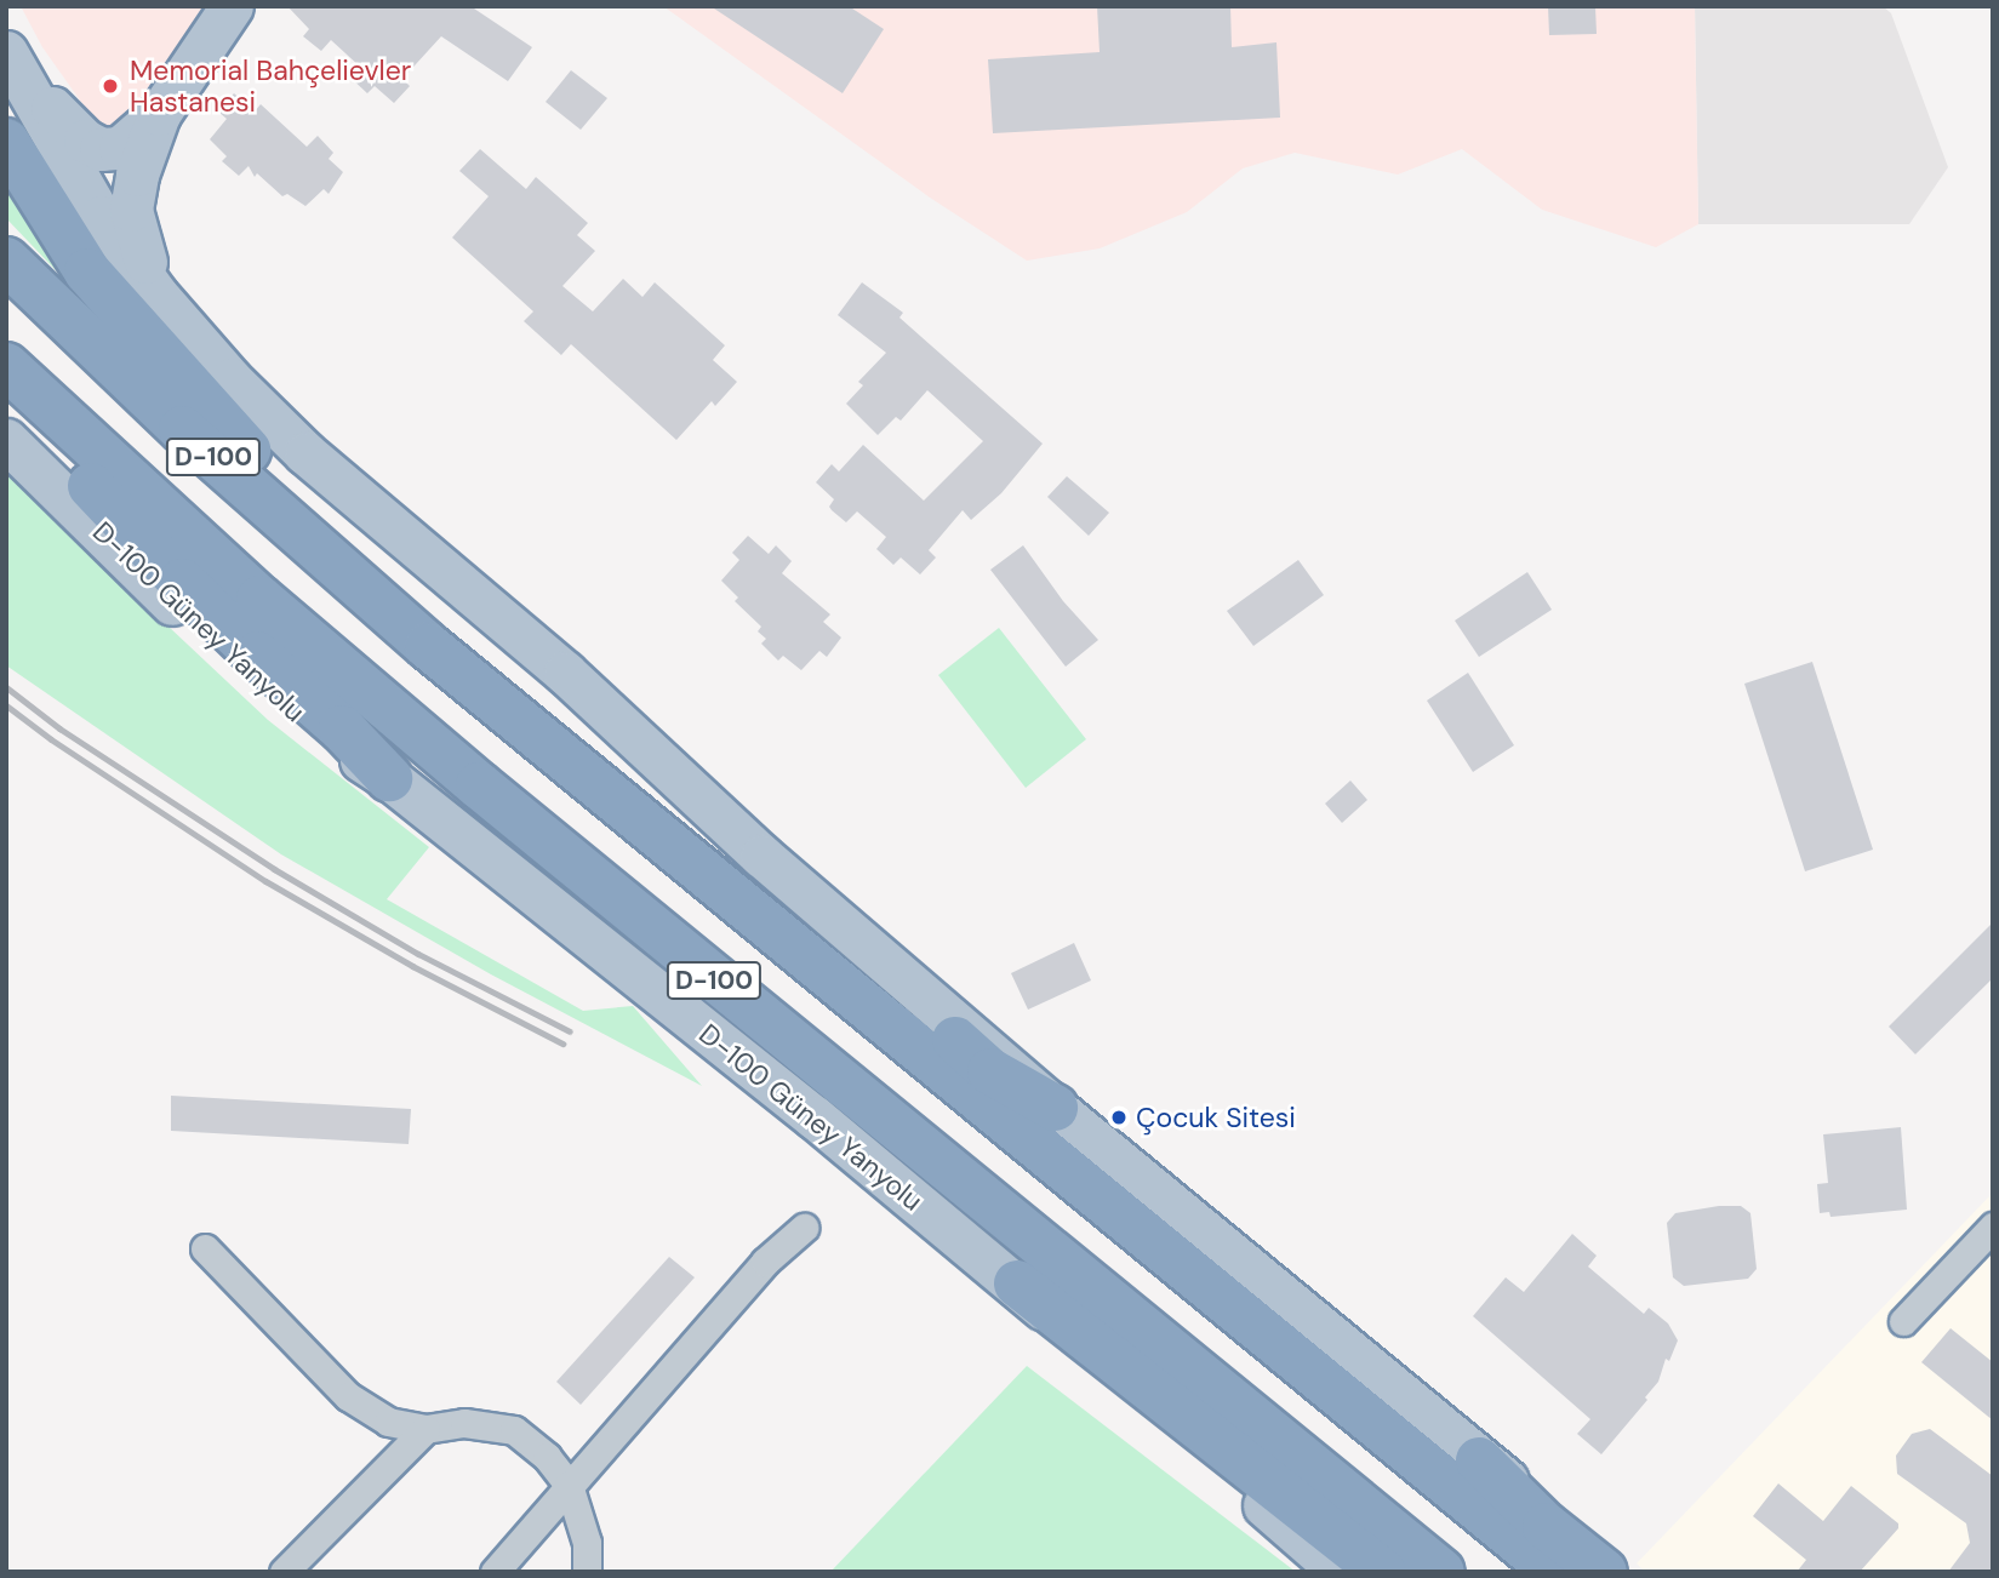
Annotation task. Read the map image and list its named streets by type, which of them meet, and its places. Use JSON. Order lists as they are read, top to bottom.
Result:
{
  "streets": {
    "highway": ["D-100"],
    "main road": ["D-100 Güney Yanyolu"]
  },
  "places": ["Memorial Bahçelievler Hastanesi", "Çocuk Sitesi"]
}
